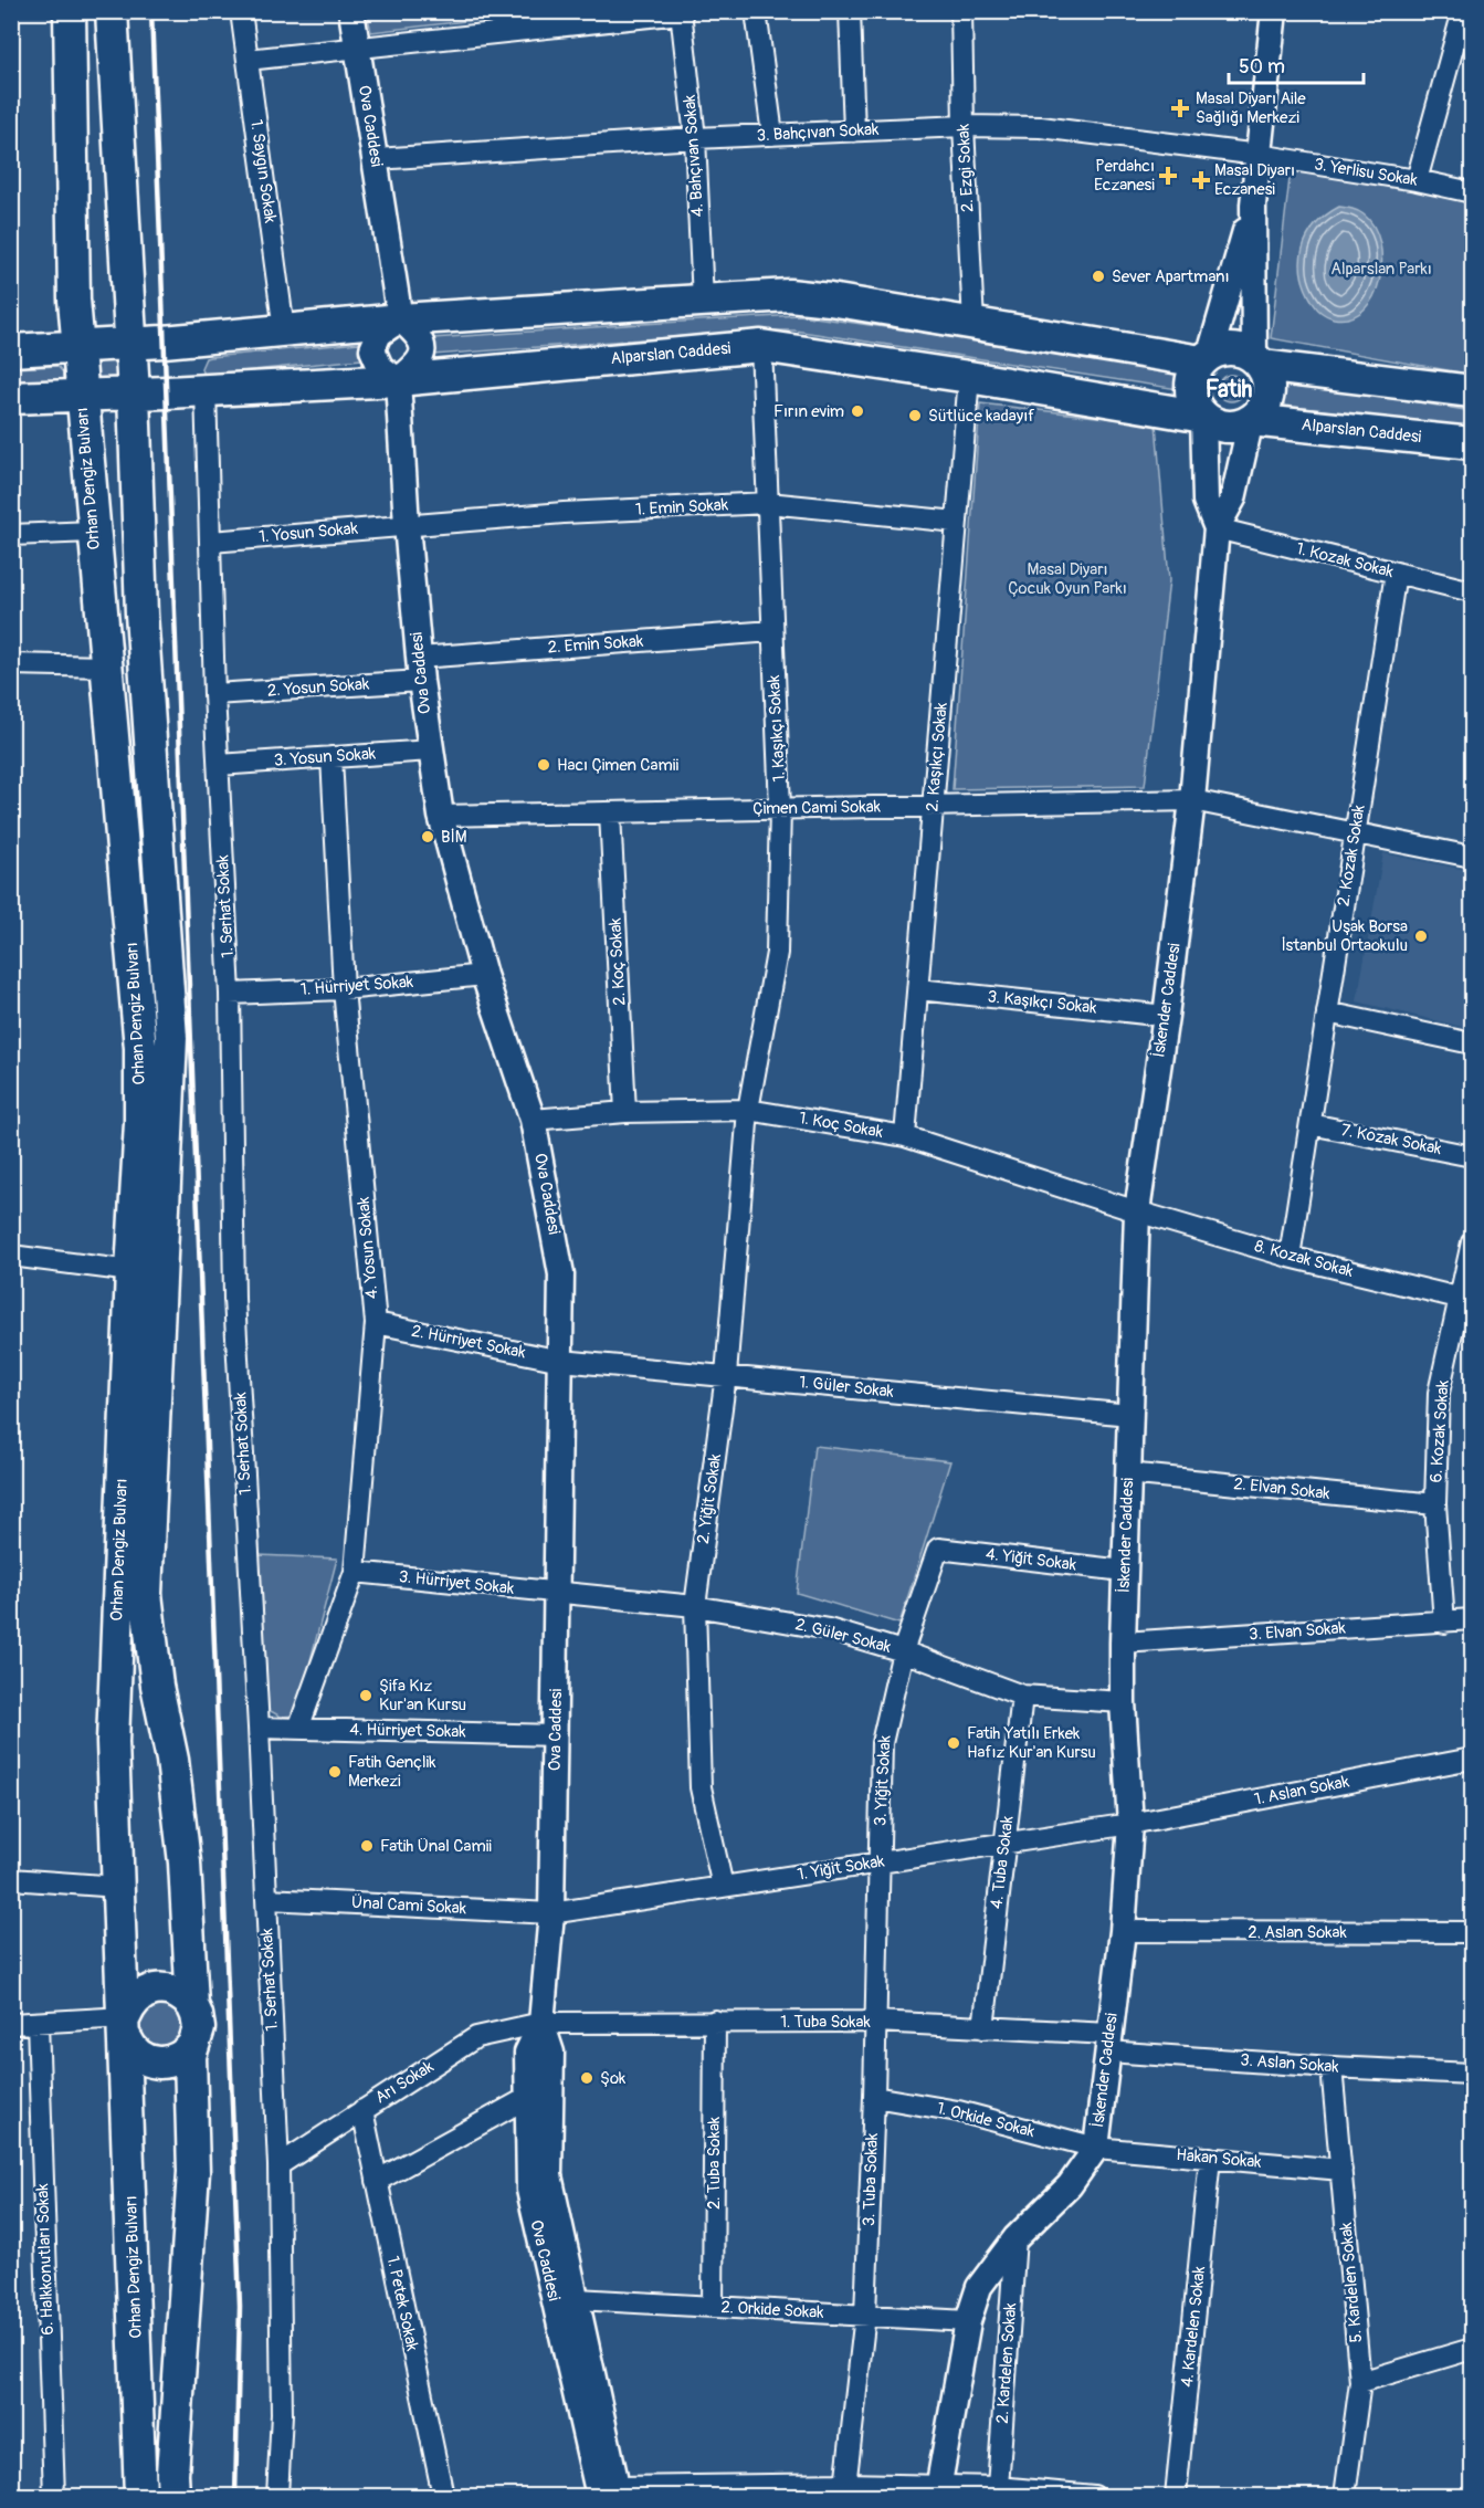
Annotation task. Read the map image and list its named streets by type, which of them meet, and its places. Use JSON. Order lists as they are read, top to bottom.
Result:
{
  "streets": {
    "main road": ["Alparslan Caddesi", "Orhan Dengiz Bulvarı"],
    "street": [
      "Ova Caddesi",
      "3. Bahçıvan Sokak",
      "4. Bahçıvan Sokak",
      "2. Ezgi Sokak",
      "1. Saygın Sokak",
      "3. Yerlisu Sokak",
      "1. Emin Sokak",
      "1. Yosun Sokak",
      "1. Kozak Sokak",
      "2. Emin Sokak",
      "2. Yosun Sokak",
      "1. Kaşıkçı Sokak",
      "3. Yosun Sokak",
      "2. Kaşıkçı Sokak",
      "Çimen Cami Sokak",
      "2. Kozak Sokak",
      "1. Serhat Sokak",
      "2. Koç Sokak",
      "1. Hürriyet Sokak",
      "İskender Caddesi",
      "3. Kaşıkçı Sokak",
      "1. Koç Sokak",
      "7. Kozak Sokak",
      "4. Yosun Sokak",
      "8. Kozak Sokak",
      "2. Hürriyet Sokak",
      "1. Güler Sokak",
      "6. Kozak Sokak",
      "2. Elvan Sokak",
      "2. Yiğit Sokak",
      "4. Yiğit Sokak",
      "3. Hürriyet Sokak",
      "3. Elvan Sokak",
      "2. Güler Sokak",
      "4. Hürriyet Sokak",
      "3. Yiğit Sokak",
      "1. Aslan Sokak",
      "4. Tuba Sokak",
      "1. Yiğit Sokak",
      "Ünal Cami Sokak",
      "2. Aslan Sokak",
      "1. Tuba Sokak",
      "3. Aslan Sokak",
      "Arı Sokak",
      "1. Orkide Sokak",
      "Hakan Sokak",
      "2. Tuba Sokak",
      "3. Tuba Sokak",
      "6. Halkkonutları Sokak",
      "5. Kardelen Sokak",
      "1. Petek Sokak",
      "2. Orkide Sokak",
      "4. Kardelen Sokak",
      "2. Kardelen Sokak"
    ]
  },
  "crossings": [
    ["Ova Caddesi", "3. Bahçıvan Sokak"],
    ["Ova Caddesi", "Alparslan Caddesi"],
    ["Ova Caddesi", "1. Emin Sokak"],
    ["Ova Caddesi", "1. Yosun Sokak"],
    ["Ova Caddesi", "2. Emin Sokak"],
    ["Ova Caddesi", "2. Yosun Sokak"],
    ["Ova Caddesi", "3. Yosun Sokak"],
    ["Ova Caddesi", "Çimen Cami Sokak"],
    ["Ova Caddesi", "1. Hürriyet Sokak"],
    ["Ova Caddesi", "1. Koç Sokak"],
    ["Ova Caddesi", "2. Hürriyet Sokak"],
    ["Ova Caddesi", "1. Güler Sokak"],
    ["Ova Caddesi", "3. Hürriyet Sokak"],
    ["Ova Caddesi", "2. Güler Sokak"],
    ["Ova Caddesi", "4. Hürriyet Sokak"],
    ["Ova Caddesi", "1. Yiğit Sokak"],
    ["Ova Caddesi", "Ünal Cami Sokak"],
    ["Ova Caddesi", "1. Tuba Sokak"],
    ["Ova Caddesi", "Arı Sokak"],
    ["Ova Caddesi", "2. Orkide Sokak"],
    ["3. Bahçıvan Sokak", "4. Bahçıvan Sokak"],
    ["3. Bahçıvan Sokak", "2. Ezgi Sokak"],
    ["3. Bahçıvan Sokak", "3. Yerlisu Sokak"],
    ["Alparslan Caddesi", "Orhan Dengiz Bulvarı"],
    ["Alparslan Caddesi", "1. Kaşıkçı Sokak"],
    ["Alparslan Caddesi", "2. Kaşıkçı Sokak"],
    ["Alparslan Caddesi", "1. Serhat Sokak"],
    ["1. Emin Sokak", "1. Yosun Sokak"],
    ["1. Emin Sokak", "1. Kaşıkçı Sokak"],
    ["1. Emin Sokak", "2. Kaşıkçı Sokak"],
    ["1. Yosun Sokak", "1. Serhat Sokak"],
    ["1. Kozak Sokak", "2. Kozak Sokak"],
    ["1. Kozak Sokak", "İskender Caddesi"],
    ["2. Emin Sokak", "2. Yosun Sokak"],
    ["2. Emin Sokak", "1. Kaşıkçı Sokak"],
    ["2. Yosun Sokak", "1. Serhat Sokak"],
    ["1. Kaşıkçı Sokak", "Çimen Cami Sokak"],
    ["1. Kaşıkçı Sokak", "1. Koç Sokak"],
    ["1. Kaşıkçı Sokak", "2. Yiğit Sokak"],
    ["3. Yosun Sokak", "1. Serhat Sokak"],
    ["3. Yosun Sokak", "4. Yosun Sokak"],
    ["2. Kaşıkçı Sokak", "Çimen Cami Sokak"],
    ["2. Kaşıkçı Sokak", "3. Kaşıkçı Sokak"],
    ["2. Kaşıkçı Sokak", "1. Koç Sokak"],
    ["Çimen Cami Sokak", "2. Kozak Sokak"],
    ["Çimen Cami Sokak", "2. Koç Sokak"],
    ["Çimen Cami Sokak", "İskender Caddesi"],
    ["2. Kozak Sokak", "7. Kozak Sokak"],
    ["2. Kozak Sokak", "8. Kozak Sokak"],
    ["1. Serhat Sokak", "1. Hürriyet Sokak"],
    ["1. Serhat Sokak", "4. Hürriyet Sokak"],
    ["1. Serhat Sokak", "Ünal Cami Sokak"],
    ["1. Serhat Sokak", "Arı Sokak"],
    ["2. Koç Sokak", "1. Koç Sokak"],
    ["1. Hürriyet Sokak", "4. Yosun Sokak"],
    ["İskender Caddesi", "3. Kaşıkçı Sokak"],
    ["İskender Caddesi", "1. Koç Sokak"],
    ["İskender Caddesi", "8. Kozak Sokak"],
    ["İskender Caddesi", "1. Güler Sokak"],
    ["İskender Caddesi", "2. Elvan Sokak"],
    ["İskender Caddesi", "4. Yiğit Sokak"],
    ["İskender Caddesi", "3. Elvan Sokak"],
    ["İskender Caddesi", "2. Güler Sokak"],
    ["İskender Caddesi", "1. Aslan Sokak"],
    ["İskender Caddesi", "1. Yiğit Sokak"],
    ["İskender Caddesi", "2. Aslan Sokak"],
    ["İskender Caddesi", "1. Tuba Sokak"],
    ["İskender Caddesi", "3. Aslan Sokak"],
    ["İskender Caddesi", "1. Orkide Sokak"],
    ["İskender Caddesi", "Hakan Sokak"],
    ["İskender Caddesi", "2. Orkide Sokak"],
    ["İskender Caddesi", "2. Kardelen Sokak"],
    ["1. Koç Sokak", "8. Kozak Sokak"],
    ["1. Koç Sokak", "2. Yiğit Sokak"],
    ["4. Yosun Sokak", "2. Hürriyet Sokak"],
    ["4. Yosun Sokak", "3. Hürriyet Sokak"],
    ["4. Yosun Sokak", "4. Hürriyet Sokak"],
    ["8. Kozak Sokak", "6. Kozak Sokak"],
    ["2. Hürriyet Sokak", "1. Güler Sokak"],
    ["1. Güler Sokak", "2. Yiğit Sokak"],
    ["6. Kozak Sokak", "2. Elvan Sokak"],
    ["6. Kozak Sokak", "3. Elvan Sokak"],
    ["2. Yiğit Sokak", "2. Güler Sokak"],
    ["2. Yiğit Sokak", "1. Yiğit Sokak"],
    ["4. Yiğit Sokak", "3. Yiğit Sokak"],
    ["3. Hürriyet Sokak", "2. Güler Sokak"],
    ["2. Güler Sokak", "3. Yiğit Sokak"],
    ["2. Güler Sokak", "4. Tuba Sokak"],
    ["3. Yiğit Sokak", "1. Yiğit Sokak"],
    ["3. Yiğit Sokak", "3. Tuba Sokak"],
    ["1. Aslan Sokak", "1. Yiğit Sokak"],
    ["4. Tuba Sokak", "1. Yiğit Sokak"],
    ["4. Tuba Sokak", "1. Tuba Sokak"],
    ["1. Yiğit Sokak", "Ünal Cami Sokak"],
    ["1. Yiğit Sokak", "3. Tuba Sokak"],
    ["1. Tuba Sokak", "3. Aslan Sokak"],
    ["1. Tuba Sokak", "Arı Sokak"],
    ["1. Tuba Sokak", "2. Tuba Sokak"],
    ["1. Tuba Sokak", "3. Tuba Sokak"],
    ["3. Aslan Sokak", "5. Kardelen Sokak"],
    ["Arı Sokak", "1. Petek Sokak"],
    ["1. Orkide Sokak", "Hakan Sokak"],
    ["1. Orkide Sokak", "3. Tuba Sokak"],
    ["Hakan Sokak", "5. Kardelen Sokak"],
    ["Hakan Sokak", "4. Kardelen Sokak"],
    ["2. Tuba Sokak", "2. Orkide Sokak"],
    ["3. Tuba Sokak", "2. Orkide Sokak"]
  ],
  "districts": ["Fatih"],
  "parks": ["Alparslan Parkı", "Masal Diyarı Çocuk Oyun Parkı"],
  "places": {
    "health": ["Masal Diyarı Aile Sağlığı Merkezi", "Perdahcı Eczanesi", "Masal Diyarı Eczanesi"],
    "other": [
      "Sever Apartmanı",
      "Fırın evim",
      "Sütlüce kadayıf",
      "Hacı Çimen Camii",
      "BİM",
      "Uşak Borsa İstanbul Ortaokulu",
      "Şifa Kız Kur'an Kursu",
      "Fatih Yatılı Erkek Hafız Kur'an Kursu",
      "Fatih Gençlik Merkezi",
      "Fatih Ünal Camii",
      "Şok"
    ]
  },
  "scale_bar": "50 m"
}
